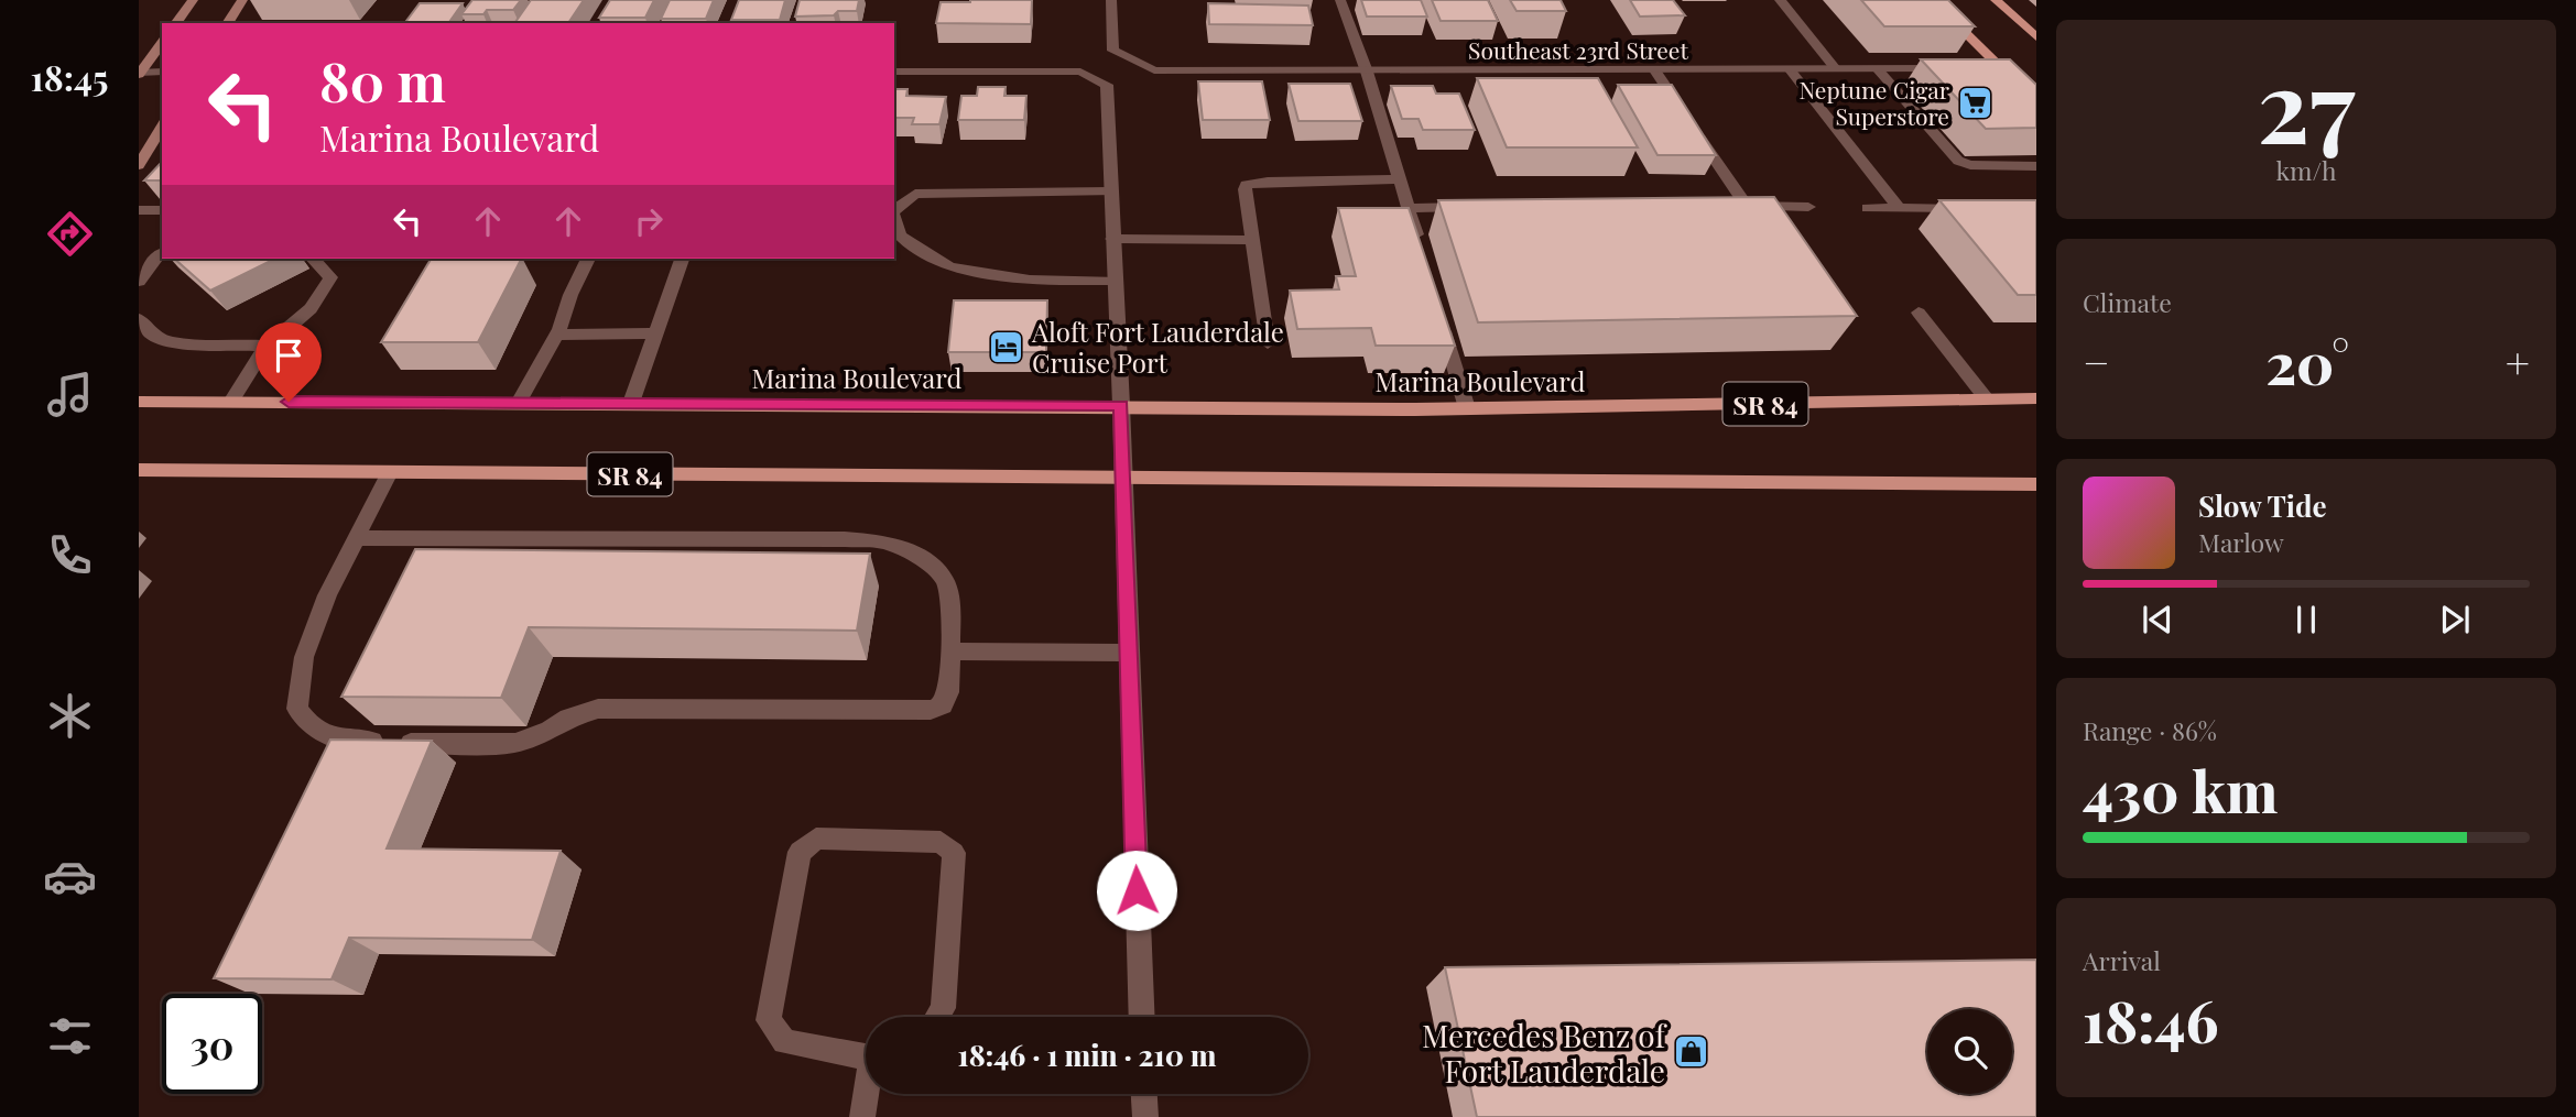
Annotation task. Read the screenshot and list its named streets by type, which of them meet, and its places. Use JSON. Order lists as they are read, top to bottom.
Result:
{
  "streets": {
    "main road": ["Marina Boulevard", "SR 84"],
    "street": ["Southeast 23rd Street"]
  },
  "places": {
    "supermarket": ["Neptune Cigar Superstore"],
    "hotel": ["Aloft Fort Lauderdale Cruise Port"],
    "shop": ["Mercedes Benz of Fort Lauderdale"]
  },
  "page": {
    "tabs": "18:45",
    "tile": [
      ["27", "km/h"],
      "Climate",
      ["Range · 86%", "430 km"],
      ["Arrival", "18:46"]
    ],
    "turn": ["80 m", "Marina Boulevard"],
    "heat": ["−", "20°", "+"],
    "song": ["Slow Tide", "Marlow"],
    "limit": "30",
    "trip": "18:46 · 1 min · 210 m"
  }
}
